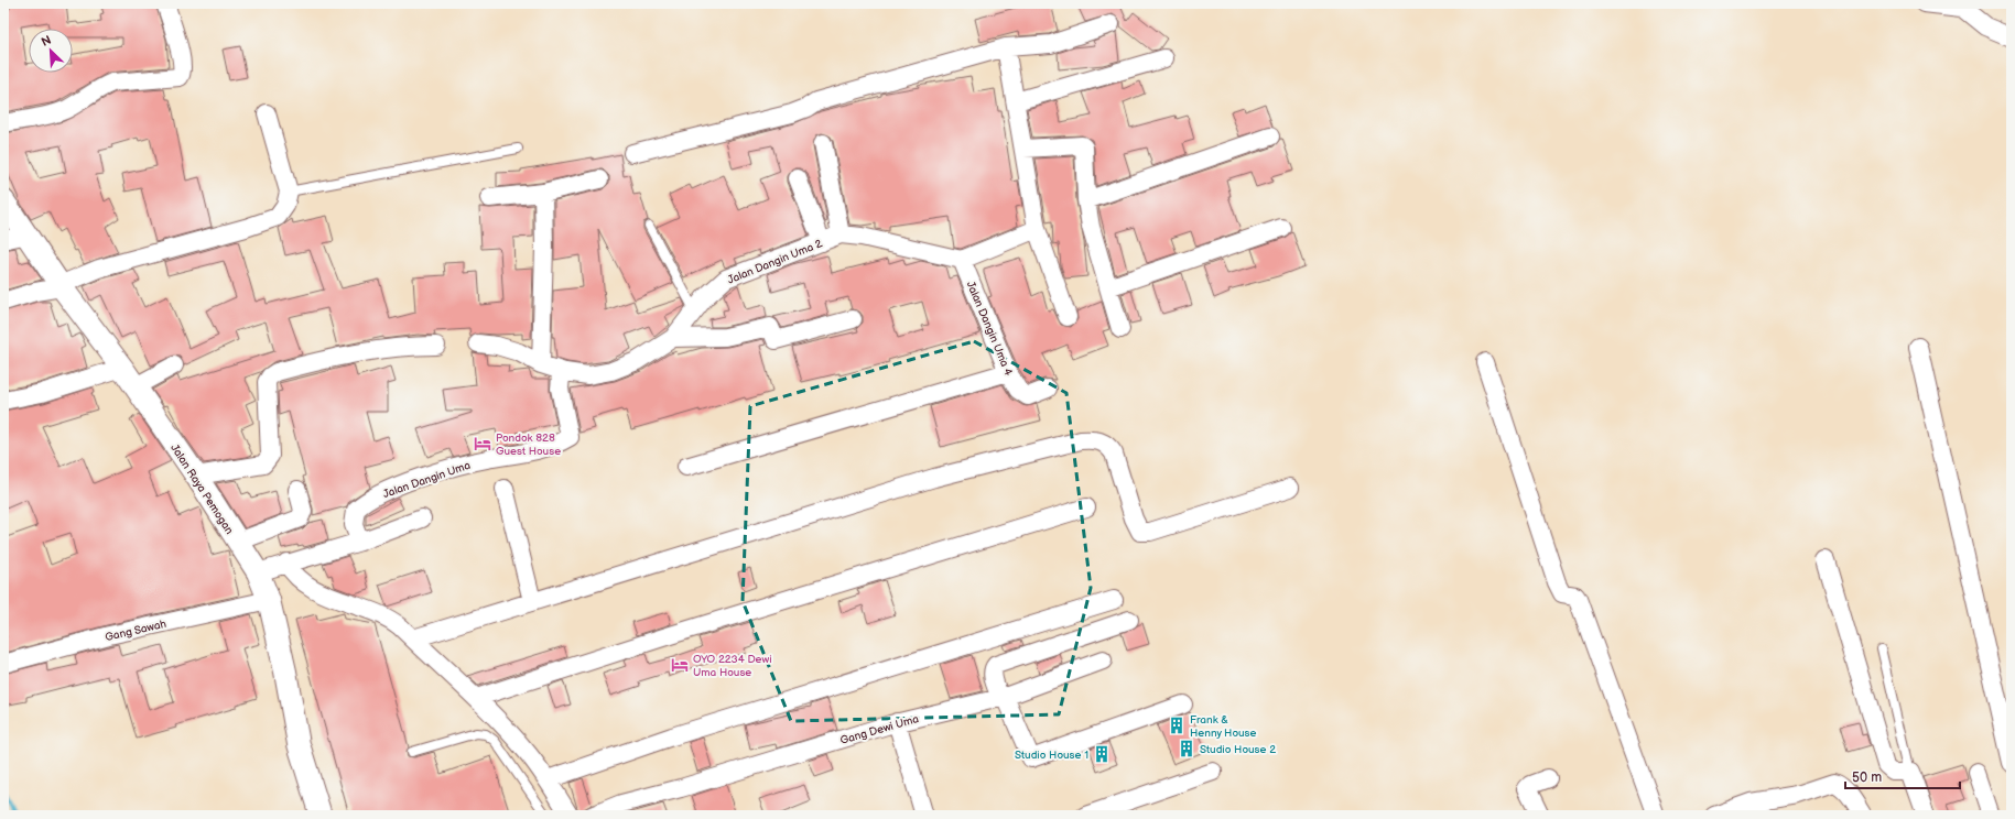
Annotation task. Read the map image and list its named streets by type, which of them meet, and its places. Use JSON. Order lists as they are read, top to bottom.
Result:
{
  "streets": {
    "street": [
      "Jalan Dangin Uma 2",
      "Jalan Dangin Uma 4",
      "Jalan Dangin Uma",
      "Jalan Raya Pemogan",
      "Gang Sawah",
      "Gang Dewi Uma"
    ]
  },
  "crossings": [
    ["Jalan Dangin Uma 2", "Jalan Dangin Uma 4"],
    ["Jalan Dangin Uma 2", "Jalan Dangin Uma"],
    ["Jalan Raya Pemogan", "Gang Sawah"]
  ],
  "places": {
    "hotel": ["Pondok 828 Guest House", "OYO 2234 Dewi Uma House"],
    "building": ["Frank & Henny House", "Studio House 2", "Studio House 1"]
  },
  "scale_bar": "50 m",
  "north": "top left"
}
